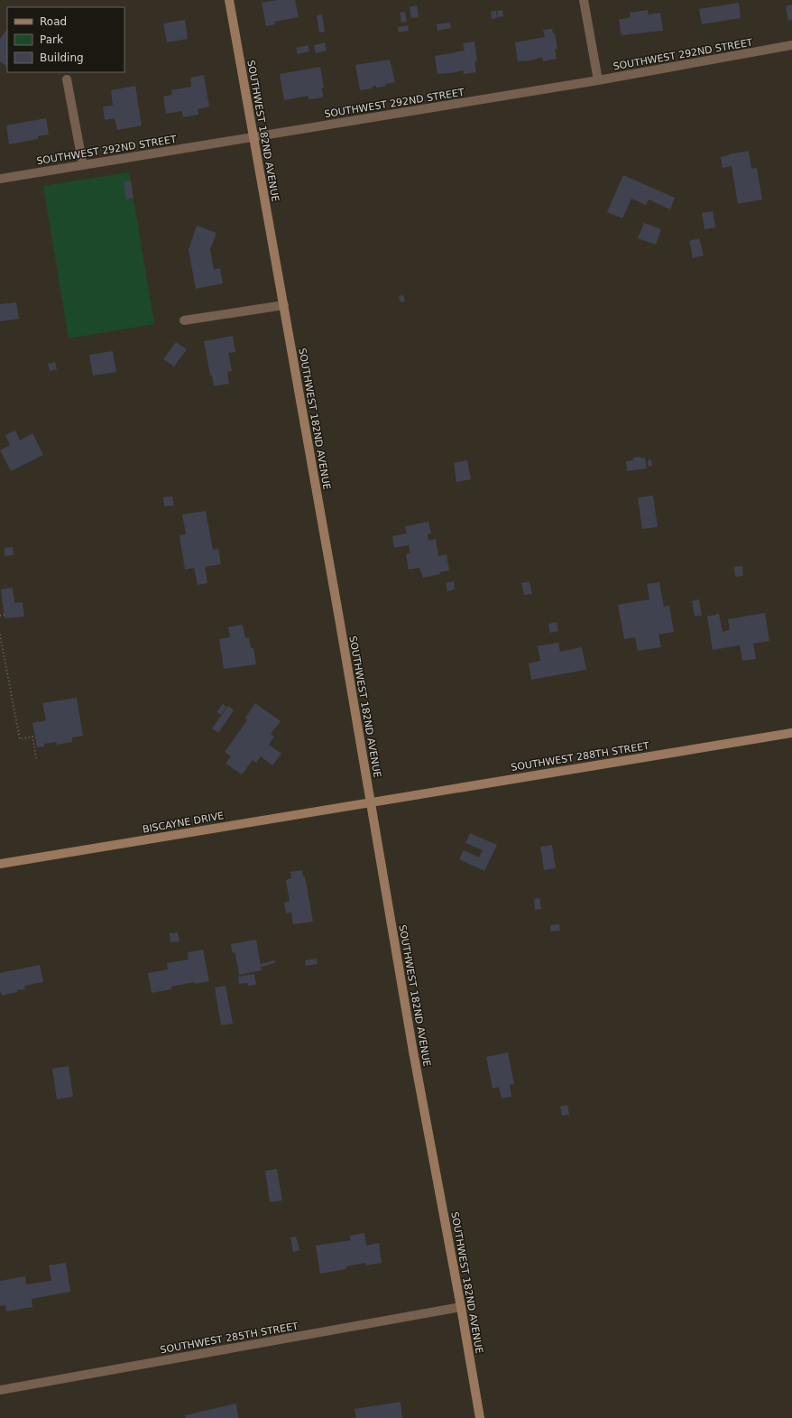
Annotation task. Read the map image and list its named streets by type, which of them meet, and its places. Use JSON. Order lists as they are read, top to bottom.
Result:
{
  "streets": {
    "street": [
      "SOUTHWEST 292ND STREET",
      "SOUTHWEST 182ND AVENUE",
      "SOUTHWEST 288TH STREET",
      "BISCAYNE DRIVE",
      "SOUTHWEST 285TH STREET"
    ]
  },
  "crossings": [
    ["SOUTHWEST 292ND STREET", "SOUTHWEST 182ND AVENUE"],
    ["SOUTHWEST 182ND AVENUE", "SOUTHWEST 288TH STREET"],
    ["SOUTHWEST 182ND AVENUE", "BISCAYNE DRIVE"],
    ["SOUTHWEST 182ND AVENUE", "SOUTHWEST 285TH STREET"],
    ["SOUTHWEST 288TH STREET", "BISCAYNE DRIVE"]
  ],
  "legend": ["Road", "Park", "Building"]
}
